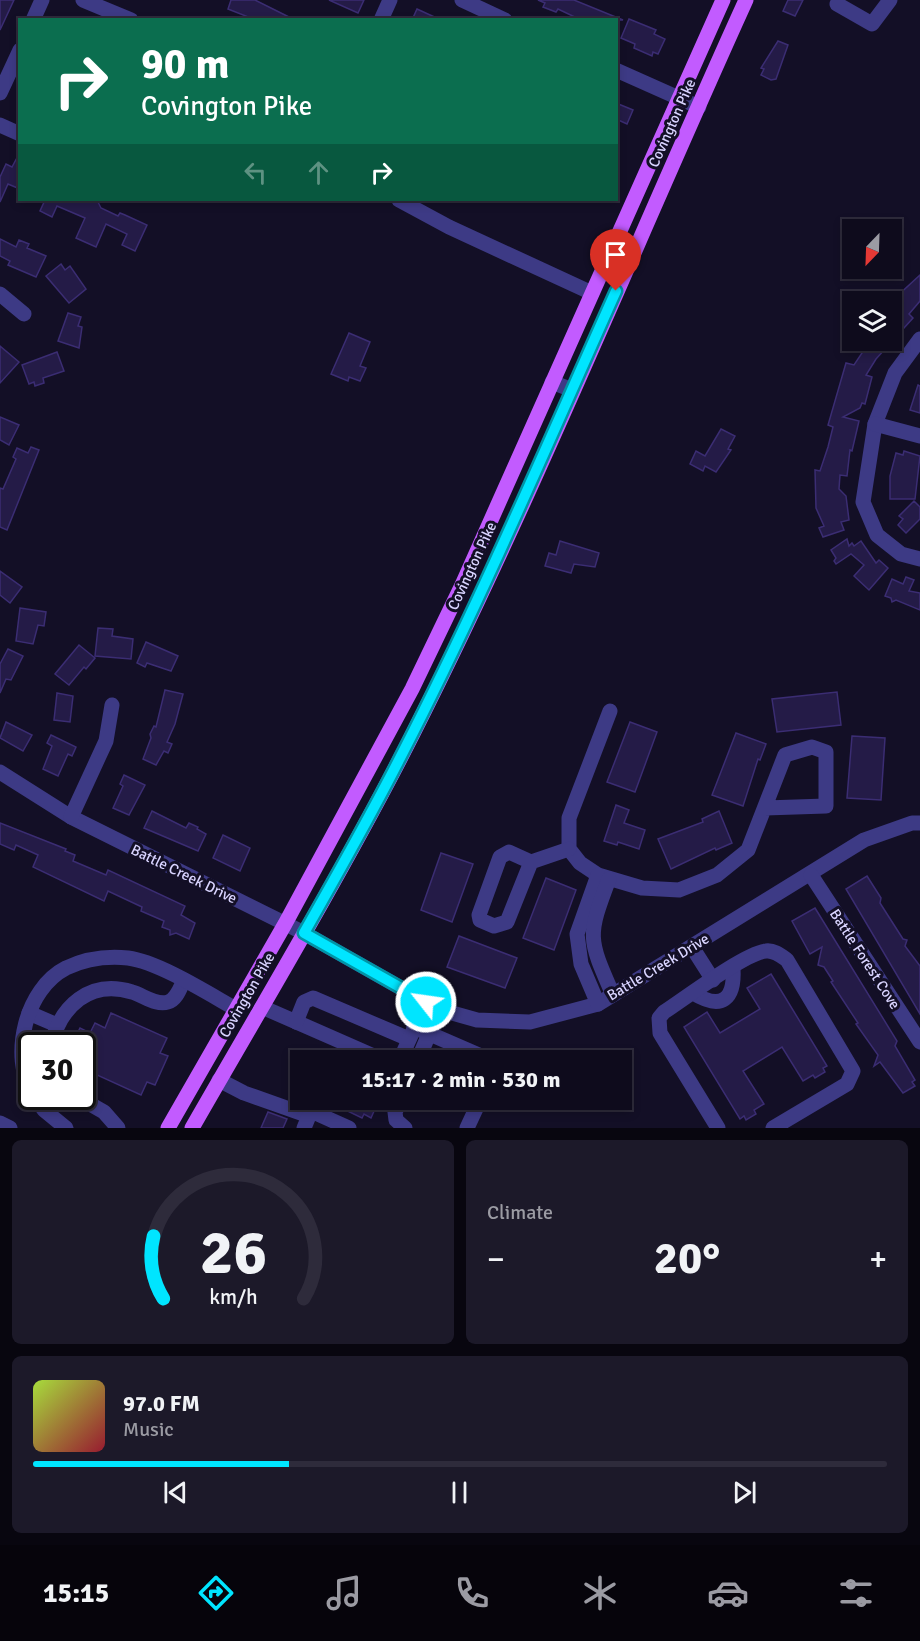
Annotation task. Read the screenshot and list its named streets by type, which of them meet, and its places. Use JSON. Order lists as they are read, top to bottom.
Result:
{
  "streets": {
    "main road": ["Covington Pike"],
    "street": ["Battle Creek Drive", "Battle Forest Cove"]
  },
  "crossings": [
    ["Covington Pike", "Battle Creek Drive"],
    ["Battle Creek Drive", "Battle Forest Cove"]
  ],
  "north": "bottom left",
  "page": {
    "turn": ["90 m", "Covington Pike"],
    "limit": "30",
    "trip": "15:17 · 2 min · 530 m",
    "tile": "Climate",
    "heat": ["−", "20°", "+"],
    "song": ["97.0 FM", "Music"],
    "tabs": "15:15",
    "gauge": ["26", "km/h"]
  }
}
